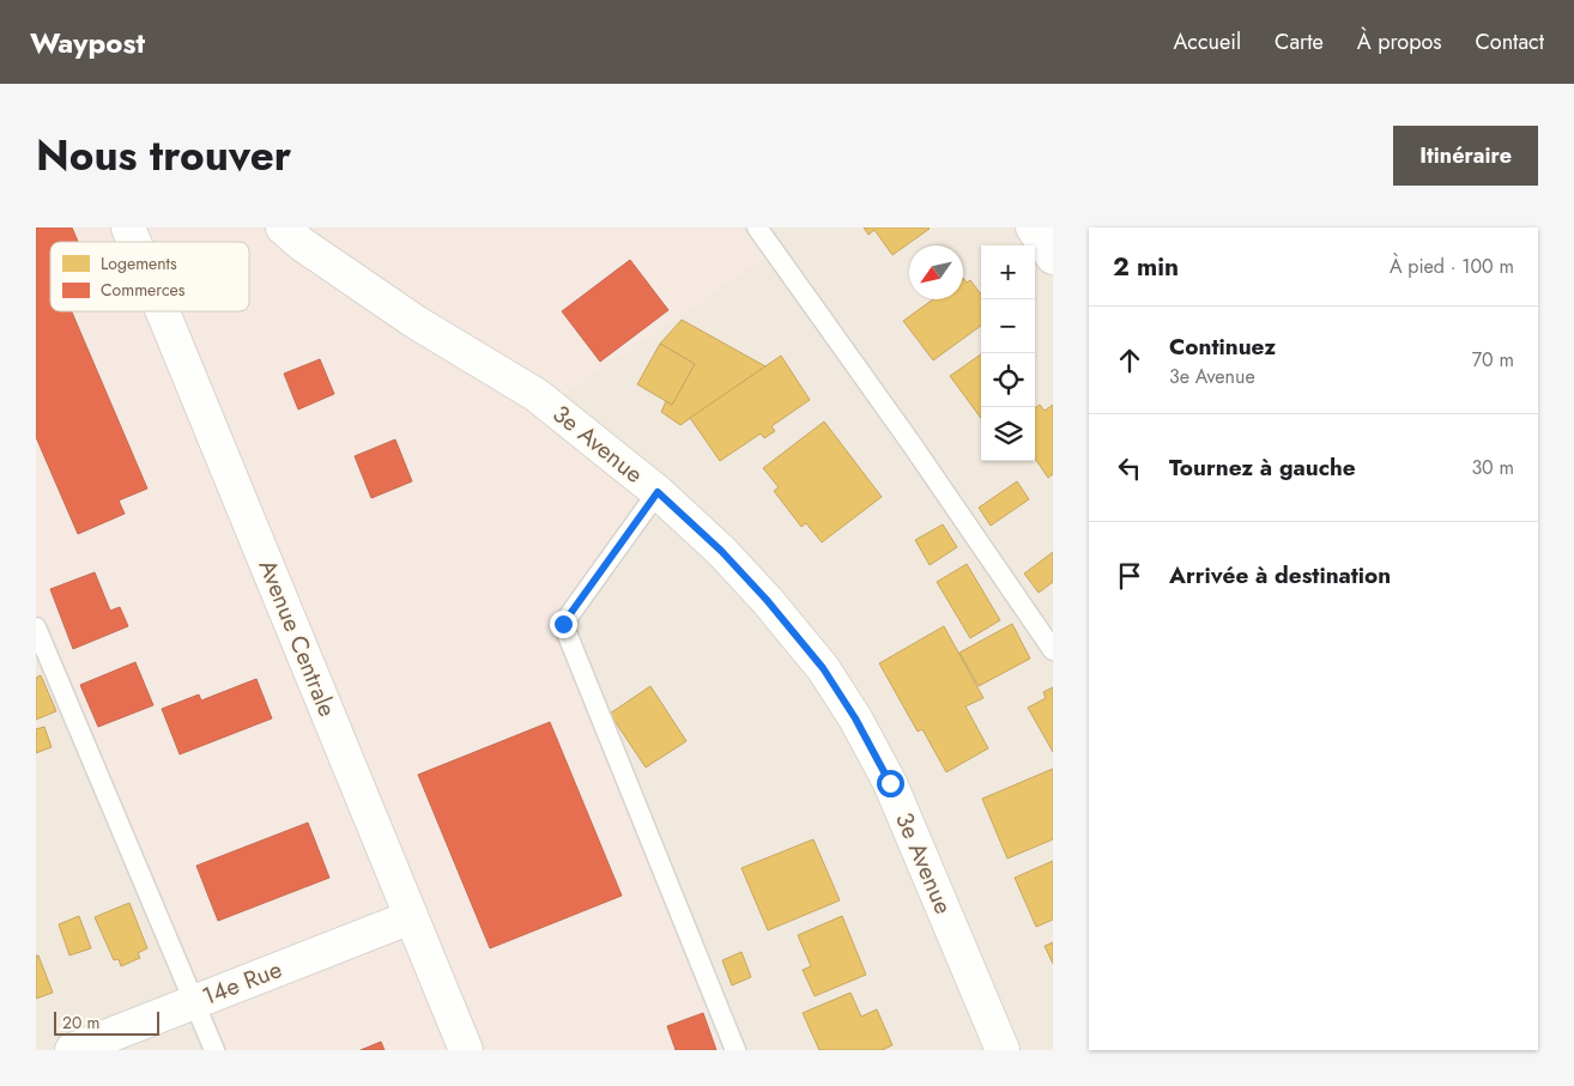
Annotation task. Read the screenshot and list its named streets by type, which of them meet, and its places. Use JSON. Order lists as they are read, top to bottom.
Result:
{
  "streets": {
    "street": ["3e Avenue", "Avenue Centrale", "14e Rue"]
  },
  "crossings": [
    ["Avenue Centrale", "14e Rue"]
  ],
  "legend": ["Logements", "Commerces"],
  "scale_bar": "20 m",
  "north": "bottom left",
  "page": {
    "header": "Waypost",
    "nav": [
      "Accueil",
      "Carte",
      "À propos",
      "Contact"
    ],
    "title": "Nous trouver",
    "buttons": "Itinéraire",
    "heading": ["2 min", "À pied · 100 m"],
    "map_buttons": ["+", "−"],
    "list": [
      ["Continuez", "3e Avenue", "70 m"],
      ["Tournez à gauche", "30 m"],
      "Arrivée à destination"
    ],
    "scale": "20 m"
  }
}
